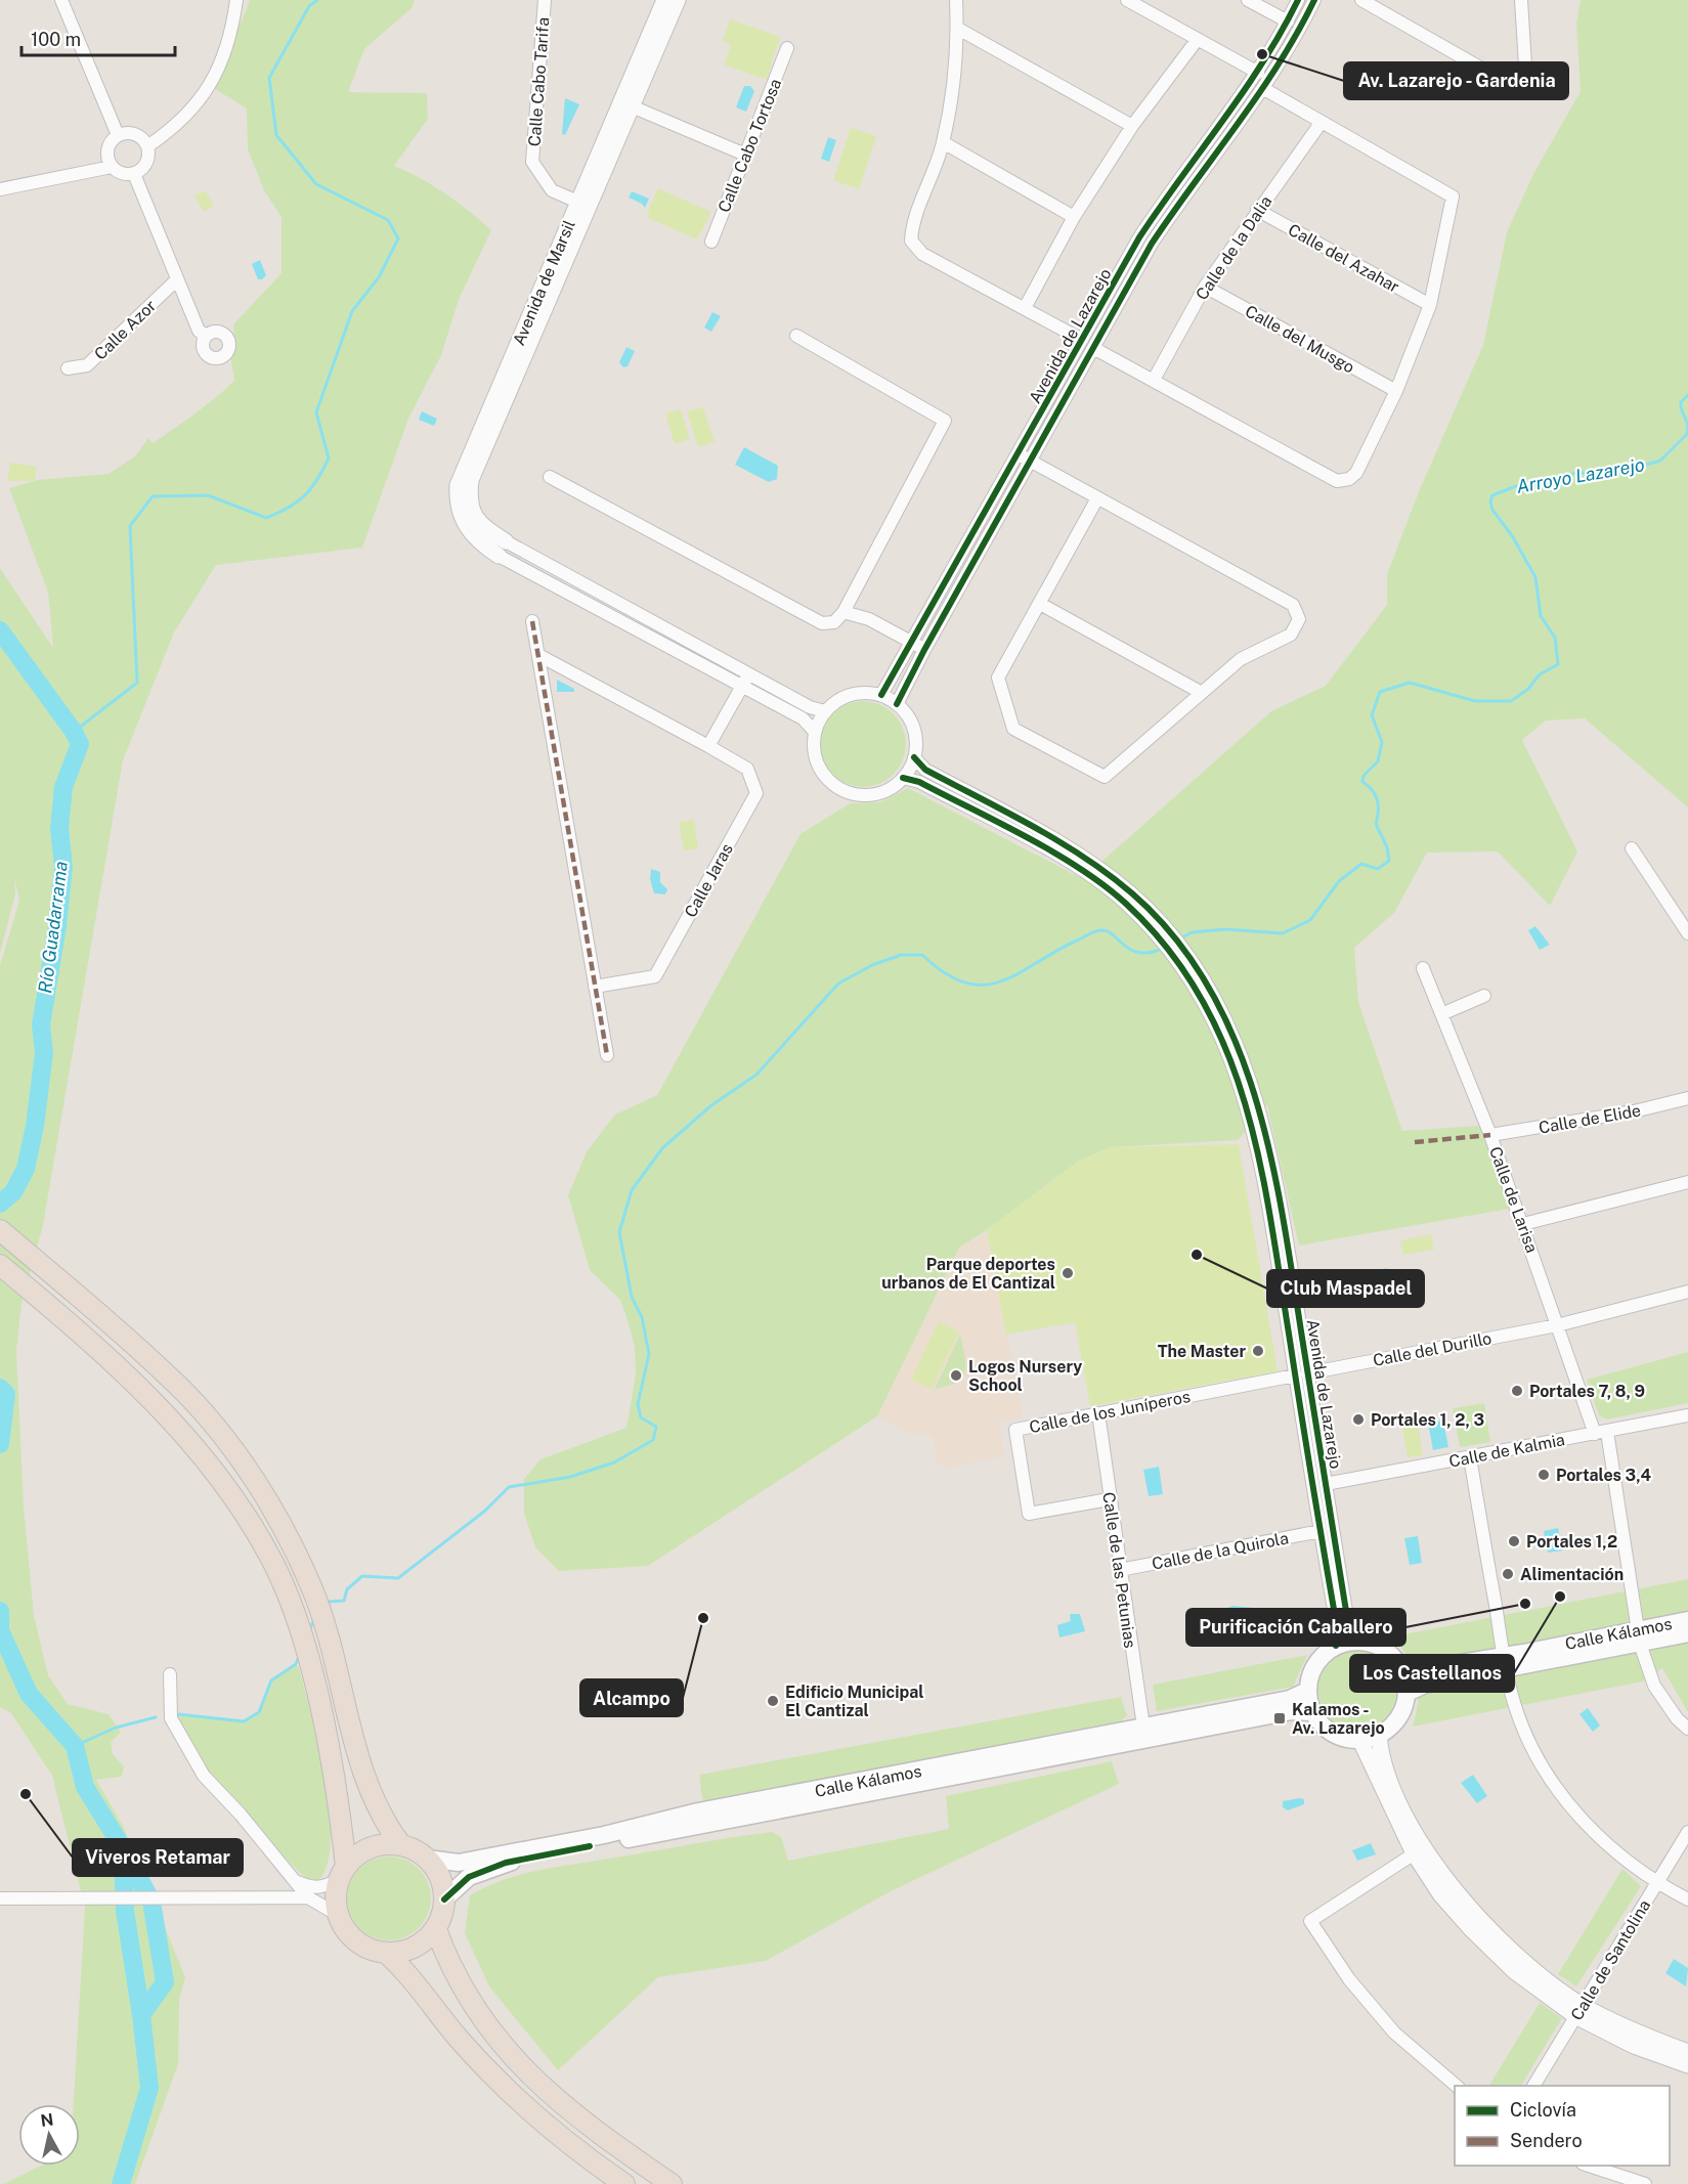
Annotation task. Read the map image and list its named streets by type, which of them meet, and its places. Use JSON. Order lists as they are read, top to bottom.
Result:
{
  "streets": {
    "main road": ["Calle Kálamos"],
    "street": [
      "Calle Cabo Tarifa",
      "Calle Cabo Tortosa",
      "Calle de la Dalia",
      "Calle del Azahar",
      "Avenida de Marsil",
      "Calle Azor",
      "Avenida de Lazarejo",
      "Calle del Musgo",
      "Calle Jaras",
      "Calle de Elide",
      "Calle de Larisa",
      "Calle del Durillo",
      "Calle de los Juníperos",
      "Calle de Kalmia",
      "Calle de la Quirola",
      "Calle de las Petunias",
      "Calle de Santolina"
    ]
  },
  "crossings": [
    ["Calle Cabo Tarifa", "Avenida de Marsil"],
    ["Calle de la Dalia", "Calle del Azahar"],
    ["Calle de la Dalia", "Avenida de Lazarejo"],
    ["Calle de la Dalia", "Calle del Musgo"],
    ["Calle del Azahar", "Avenida de Lazarejo"],
    ["Avenida de Lazarejo", "Calle del Musgo"],
    ["Avenida de Lazarejo", "Calle del Durillo"],
    ["Avenida de Lazarejo", "Calle de los Juníperos"],
    ["Avenida de Lazarejo", "Calle de Kalmia"],
    ["Avenida de Lazarejo", "Calle de la Quirola"],
    ["Avenida de Lazarejo", "Calle Kálamos"],
    ["Calle de Elide", "Calle de Larisa"],
    ["Calle de Larisa", "Calle del Durillo"],
    ["Calle de Larisa", "Calle de Kalmia"],
    ["Calle de Larisa", "Calle Kálamos"],
    ["Calle del Durillo", "Calle de los Juníperos"],
    ["Calle de los Juníperos", "Calle de las Petunias"],
    ["Calle de la Quirola", "Calle de las Petunias"],
    ["Calle de las Petunias", "Calle Kálamos"]
  ],
  "water": ["Arroyo Lazarejo", "Río Guadarrama"],
  "places": {
    "other": [
      "Av. Lazarejo - Gardenia",
      "Club Maspadel",
      "Parque deportes urbanos de El Cantizal",
      "The Master",
      "Logos Nursery School",
      "Portales 7, 8, 9",
      "Portales 1, 2, 3",
      "Portales 3,4",
      "Portales 1,2",
      "Alimentación",
      "Los Castellanos",
      "Purificación Caballero",
      "Alcampo",
      "Edificio Municipal El Cantizal",
      "Viveros Retamar"
    ],
    "transit": ["Kalamos - Av. Lazarejo"]
  },
  "legend": ["Ciclovía", "Sendero"],
  "scale_bar": "100 m",
  "north": "top"
}
